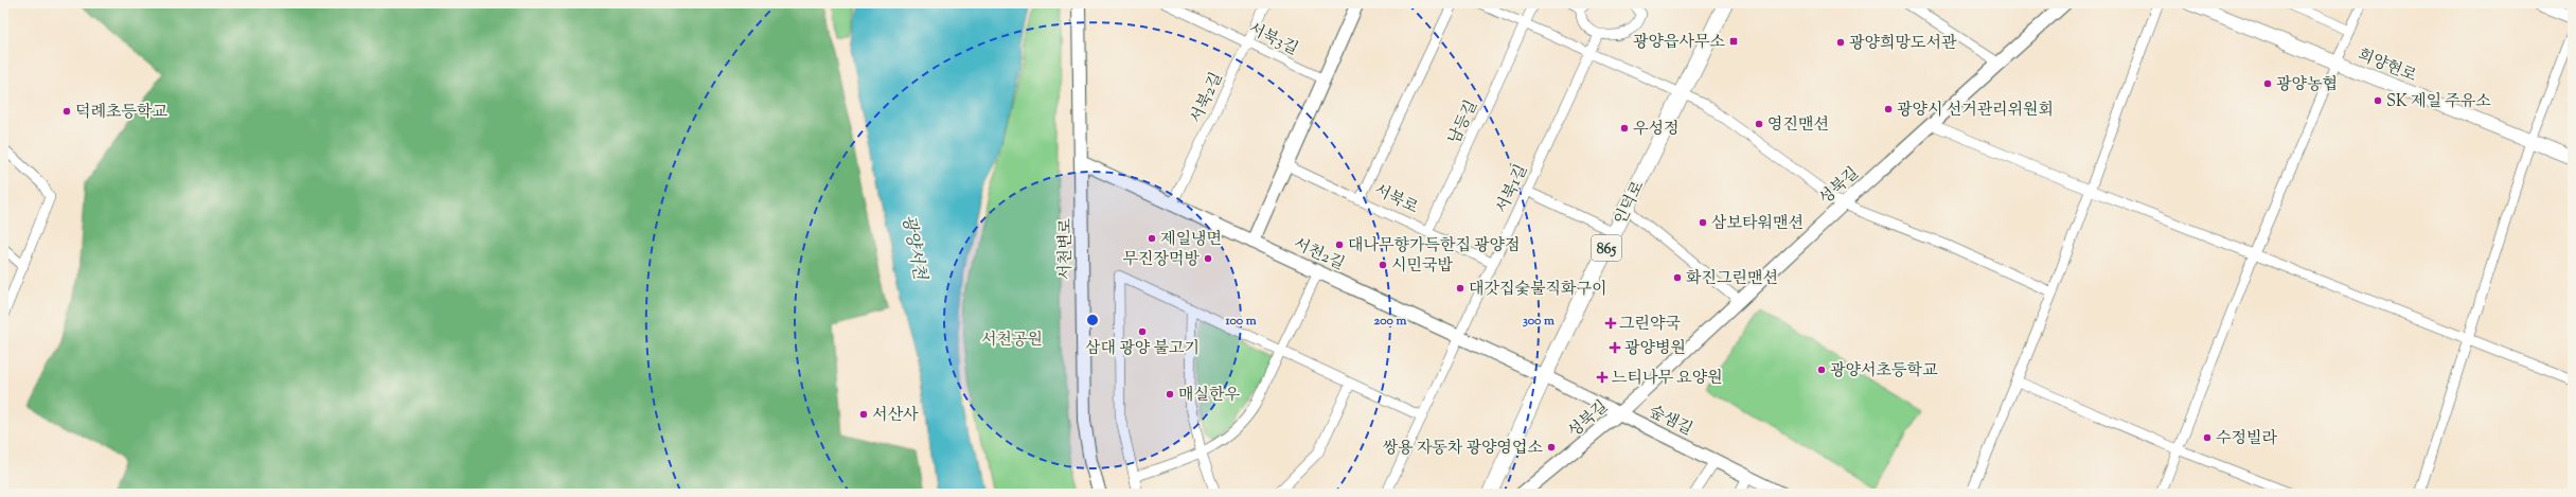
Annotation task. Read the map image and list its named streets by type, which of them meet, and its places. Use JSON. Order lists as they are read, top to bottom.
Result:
{
  "streets": {
    "main road": ["희양현로", "인덕로", "865"],
    "street": [
      "서북3길",
      "서북2길",
      "남등길",
      "성북길",
      "서북1길",
      "서북로",
      "서천변로",
      "서천2길",
      "숲샘길"
    ]
  },
  "crossings": [
    ["서북3길", "서북2길"],
    ["서북2길", "서천2길"],
    ["남등길", "서북로"],
    ["성북길", "숲샘길"],
    ["서북1길", "서북로"],
    ["서북1길", "서천2길"],
    ["인덕로", "서천2길"],
    ["인덕로", "숲샘길"],
    ["서천변로", "서천2길"],
    ["서천2길", "숲샘길"]
  ],
  "water": ["광양서천"],
  "parks": ["서천공원"],
  "places": {
    "transit": ["광양읍사무소"],
    "other": [
      "광양희망도서관",
      "광양농협",
      "SK 제일 주유소",
      "광양시 선거관리위원회",
      "덕례초등학교",
      "영진맨션",
      "우성정",
      "삼보타워맨션",
      "제일냉면",
      "대나무향가득한집 광양점",
      "무진장먹방",
      "시민국밥",
      "화진그린맨션",
      "대갓집숯불직화구이",
      "삼대 광양 불고기",
      "광양서초등학교",
      "매실한우",
      "서산사",
      "수정빌라",
      "쌍용 자동차 광양영업소"
    ],
    "health": ["그린약국", "광양병원", "느티나무 요양원"]
  },
  "rings": ["100 m", "200 m", "300 m"]
}
